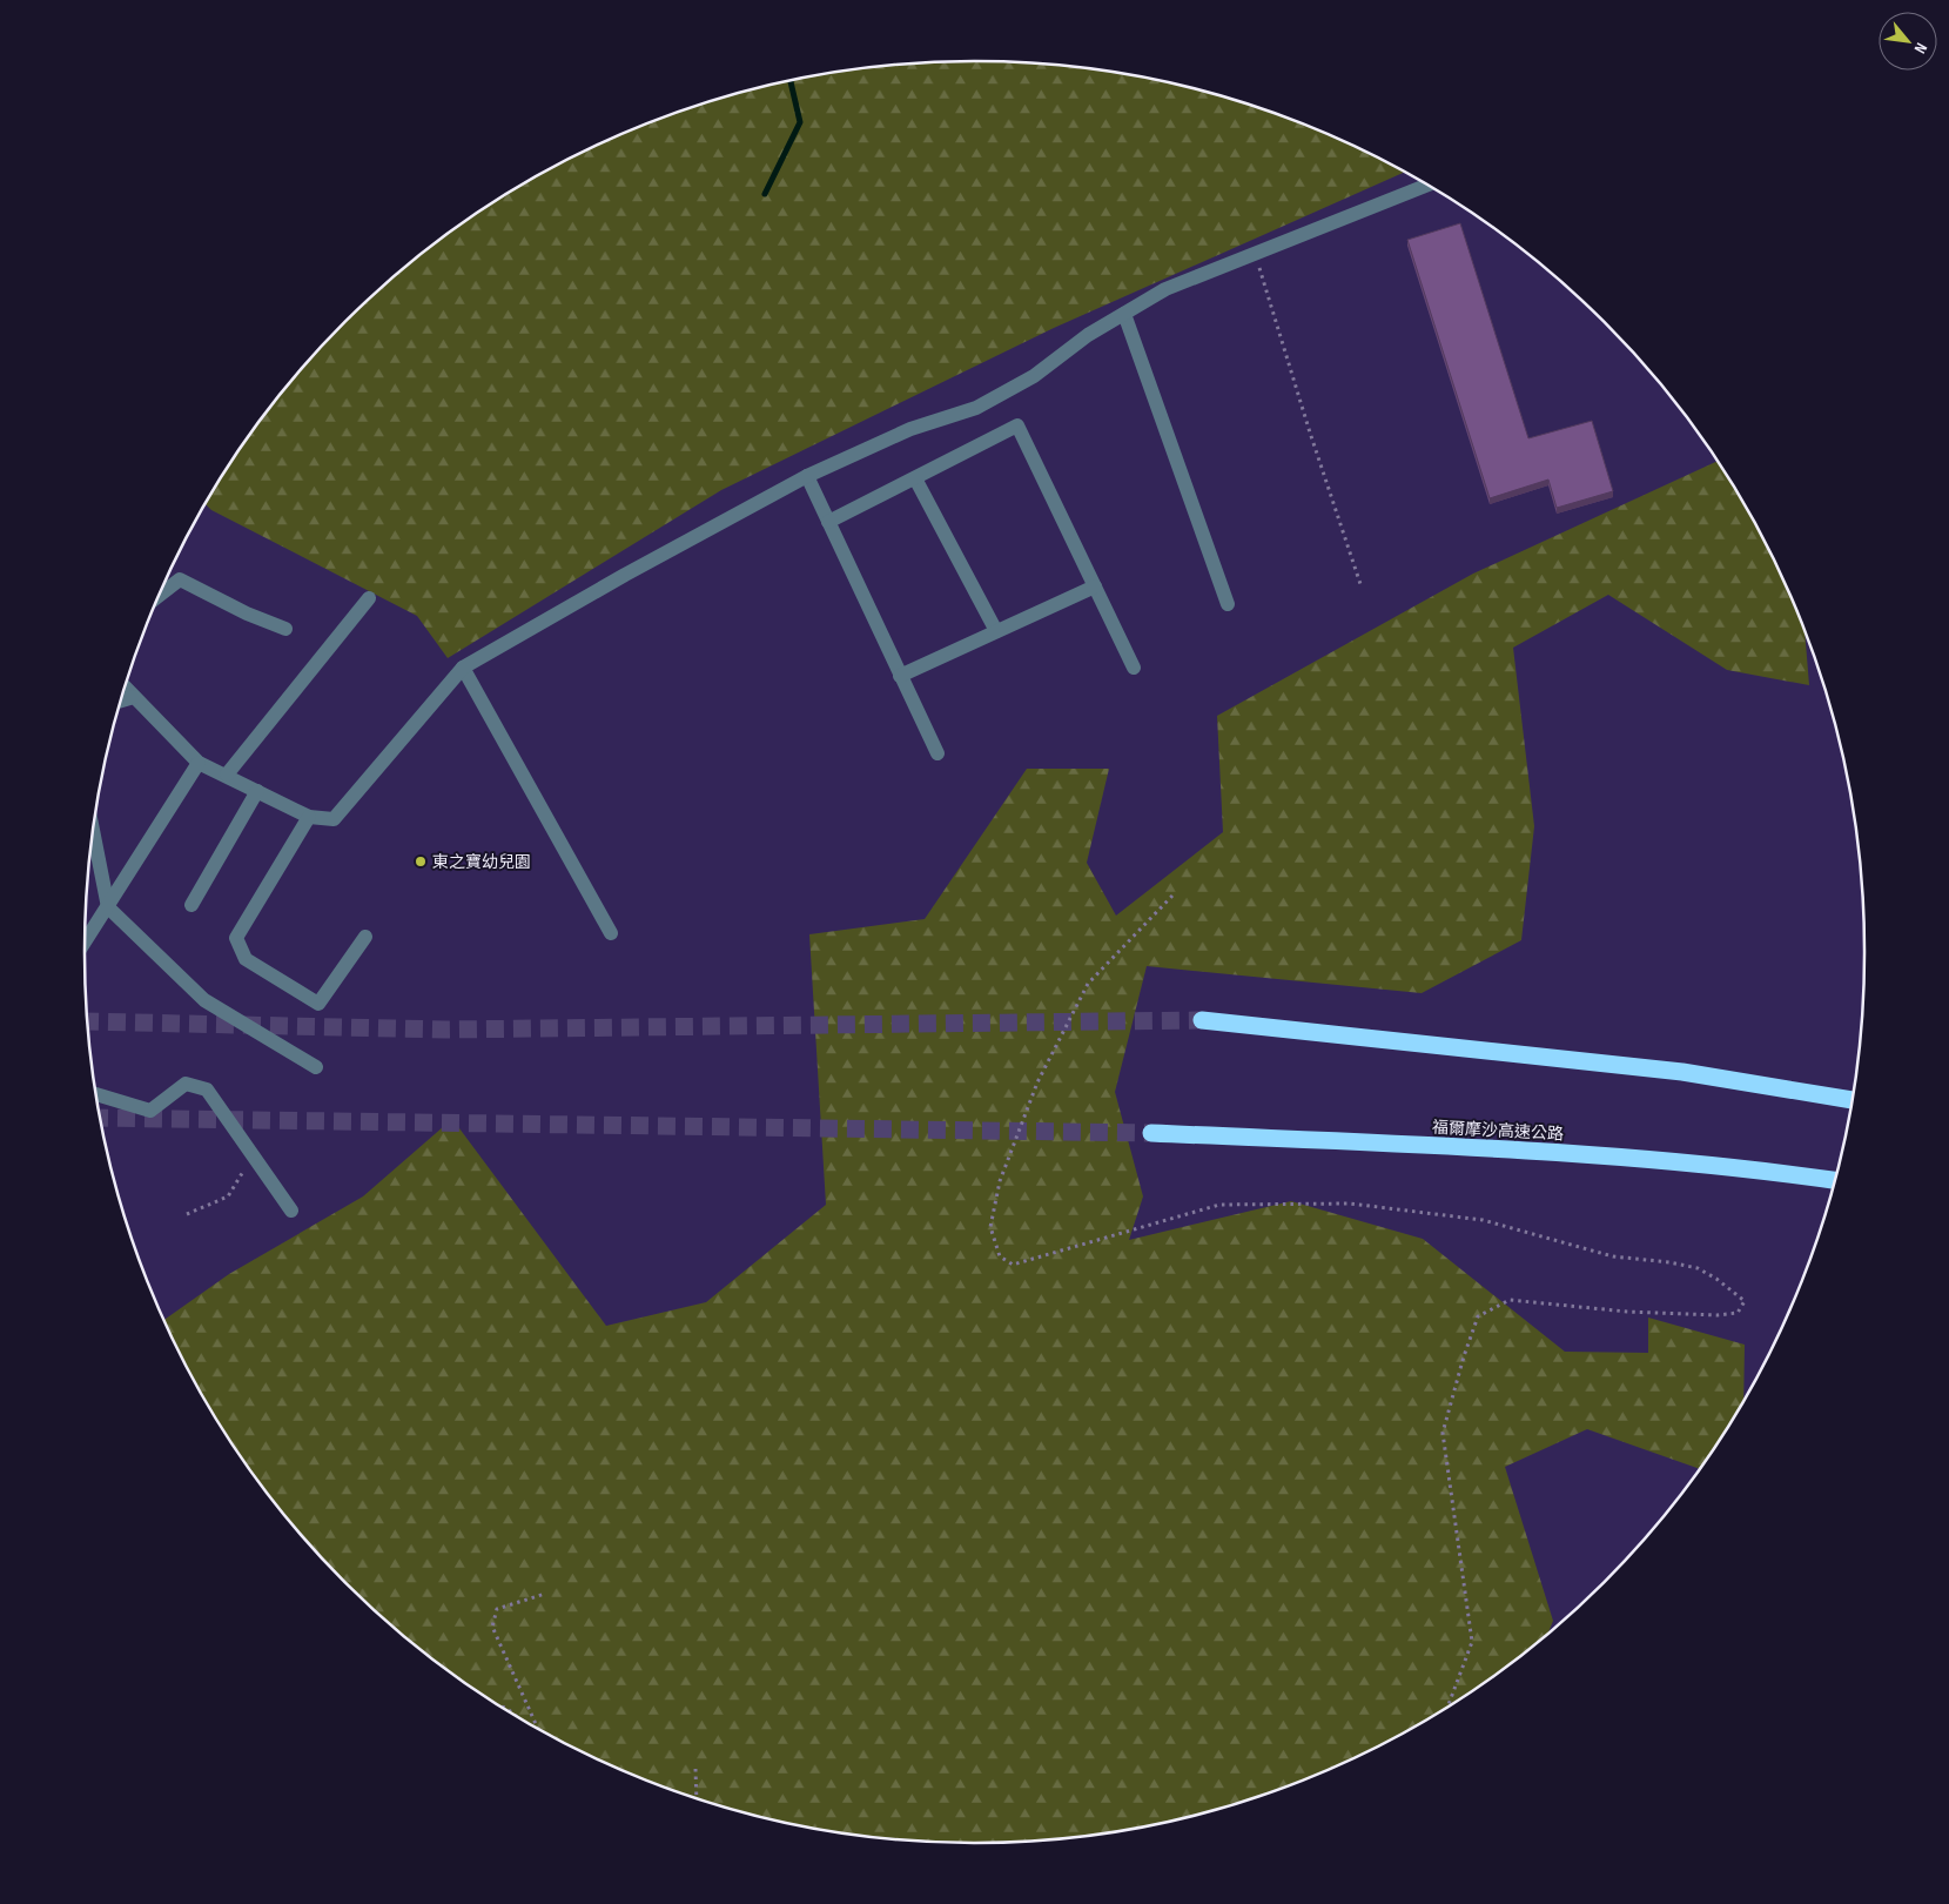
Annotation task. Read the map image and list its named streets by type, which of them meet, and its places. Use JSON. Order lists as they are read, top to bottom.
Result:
{
  "streets": {
    "highway": ["福爾摩沙高速公路"]
  },
  "places": ["東之寶幼兒園"],
  "north": "bottom right"
}
